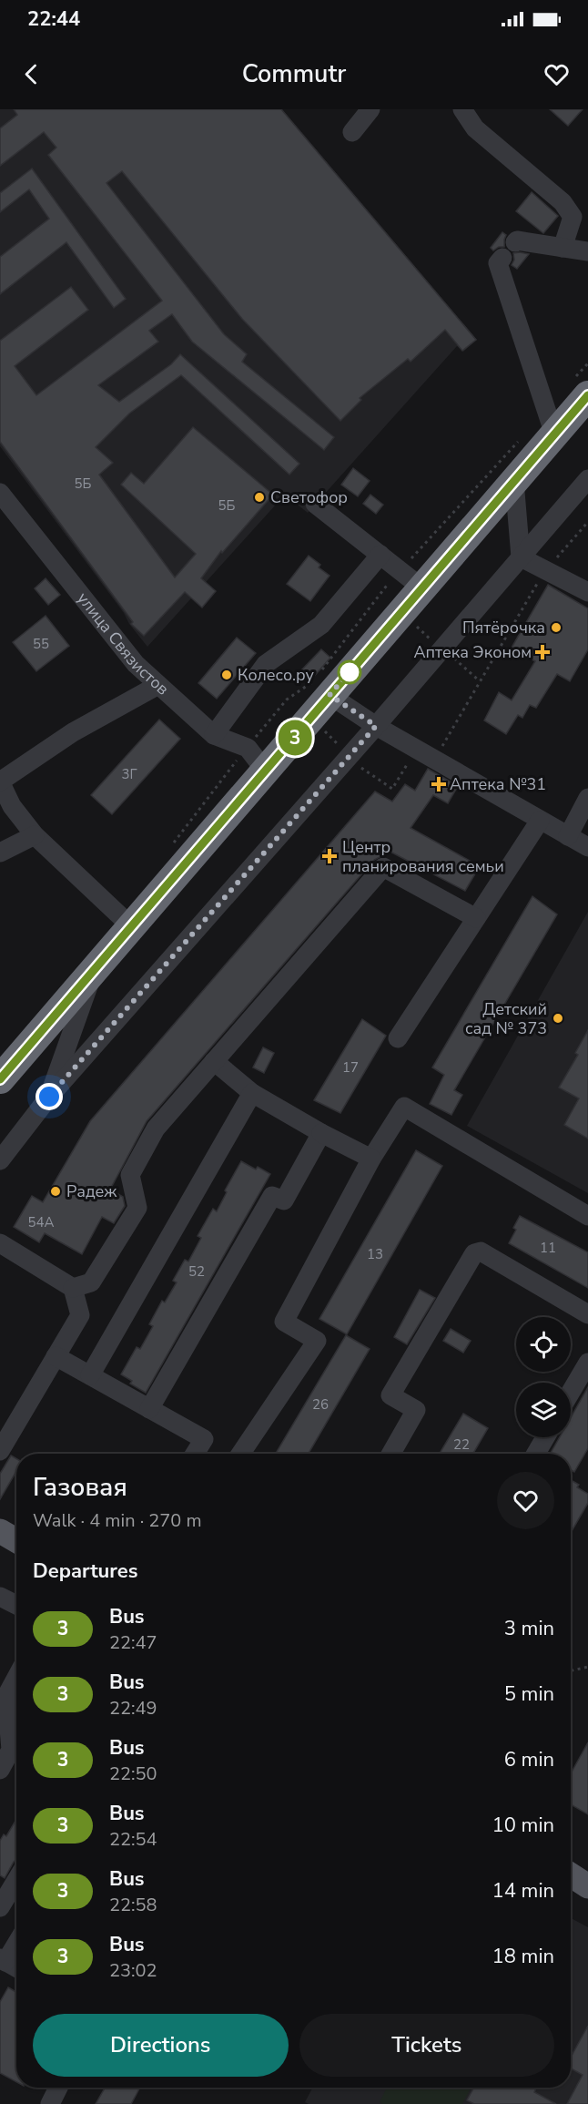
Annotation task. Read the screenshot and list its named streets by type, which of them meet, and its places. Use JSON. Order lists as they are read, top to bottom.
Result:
{
  "streets": {
    "street": ["улица Связистов"]
  },
  "places": {
    "other": [
      "Светофор",
      "Пятёрочка",
      "Колесо.ру",
      "Детский сад № 373",
      "Радеж"
    ],
    "health": ["Аптека Эконом", "Аптека №31", "Центр планирования семьи"]
  },
  "lines": ["bus line 3"],
  "house_numbers": [
    "5Б",
    "5Б",
    "55",
    "3Г",
    "17",
    "54А",
    "11",
    "13",
    "52",
    "26",
    "22"
  ],
  "page": {
    "status": "22:44",
    "header": "Commutr",
    "on_map": "3",
    "heading": [
      ["Газовая", "Walk · 4 min · 270 m"],
      "Departures"
    ],
    "list": [
      {
        "mark": "3",
        "name": "Bus",
        "note": "22:47",
        "value": "3 min"
      },
      {
        "mark": "3",
        "name": "Bus",
        "note": "22:49",
        "value": "5 min"
      },
      {
        "mark": "3",
        "name": "Bus",
        "note": "22:50",
        "value": "6 min"
      },
      {
        "mark": "3",
        "name": "Bus",
        "note": "22:54",
        "value": "10 min"
      },
      {
        "mark": "3",
        "name": "Bus",
        "note": "22:58",
        "value": "14 min"
      },
      {
        "mark": "3",
        "name": "Bus",
        "note": "23:02",
        "value": "18 min"
      }
    ],
    "buttons": ["Directions", "Tickets"]
  }
}
